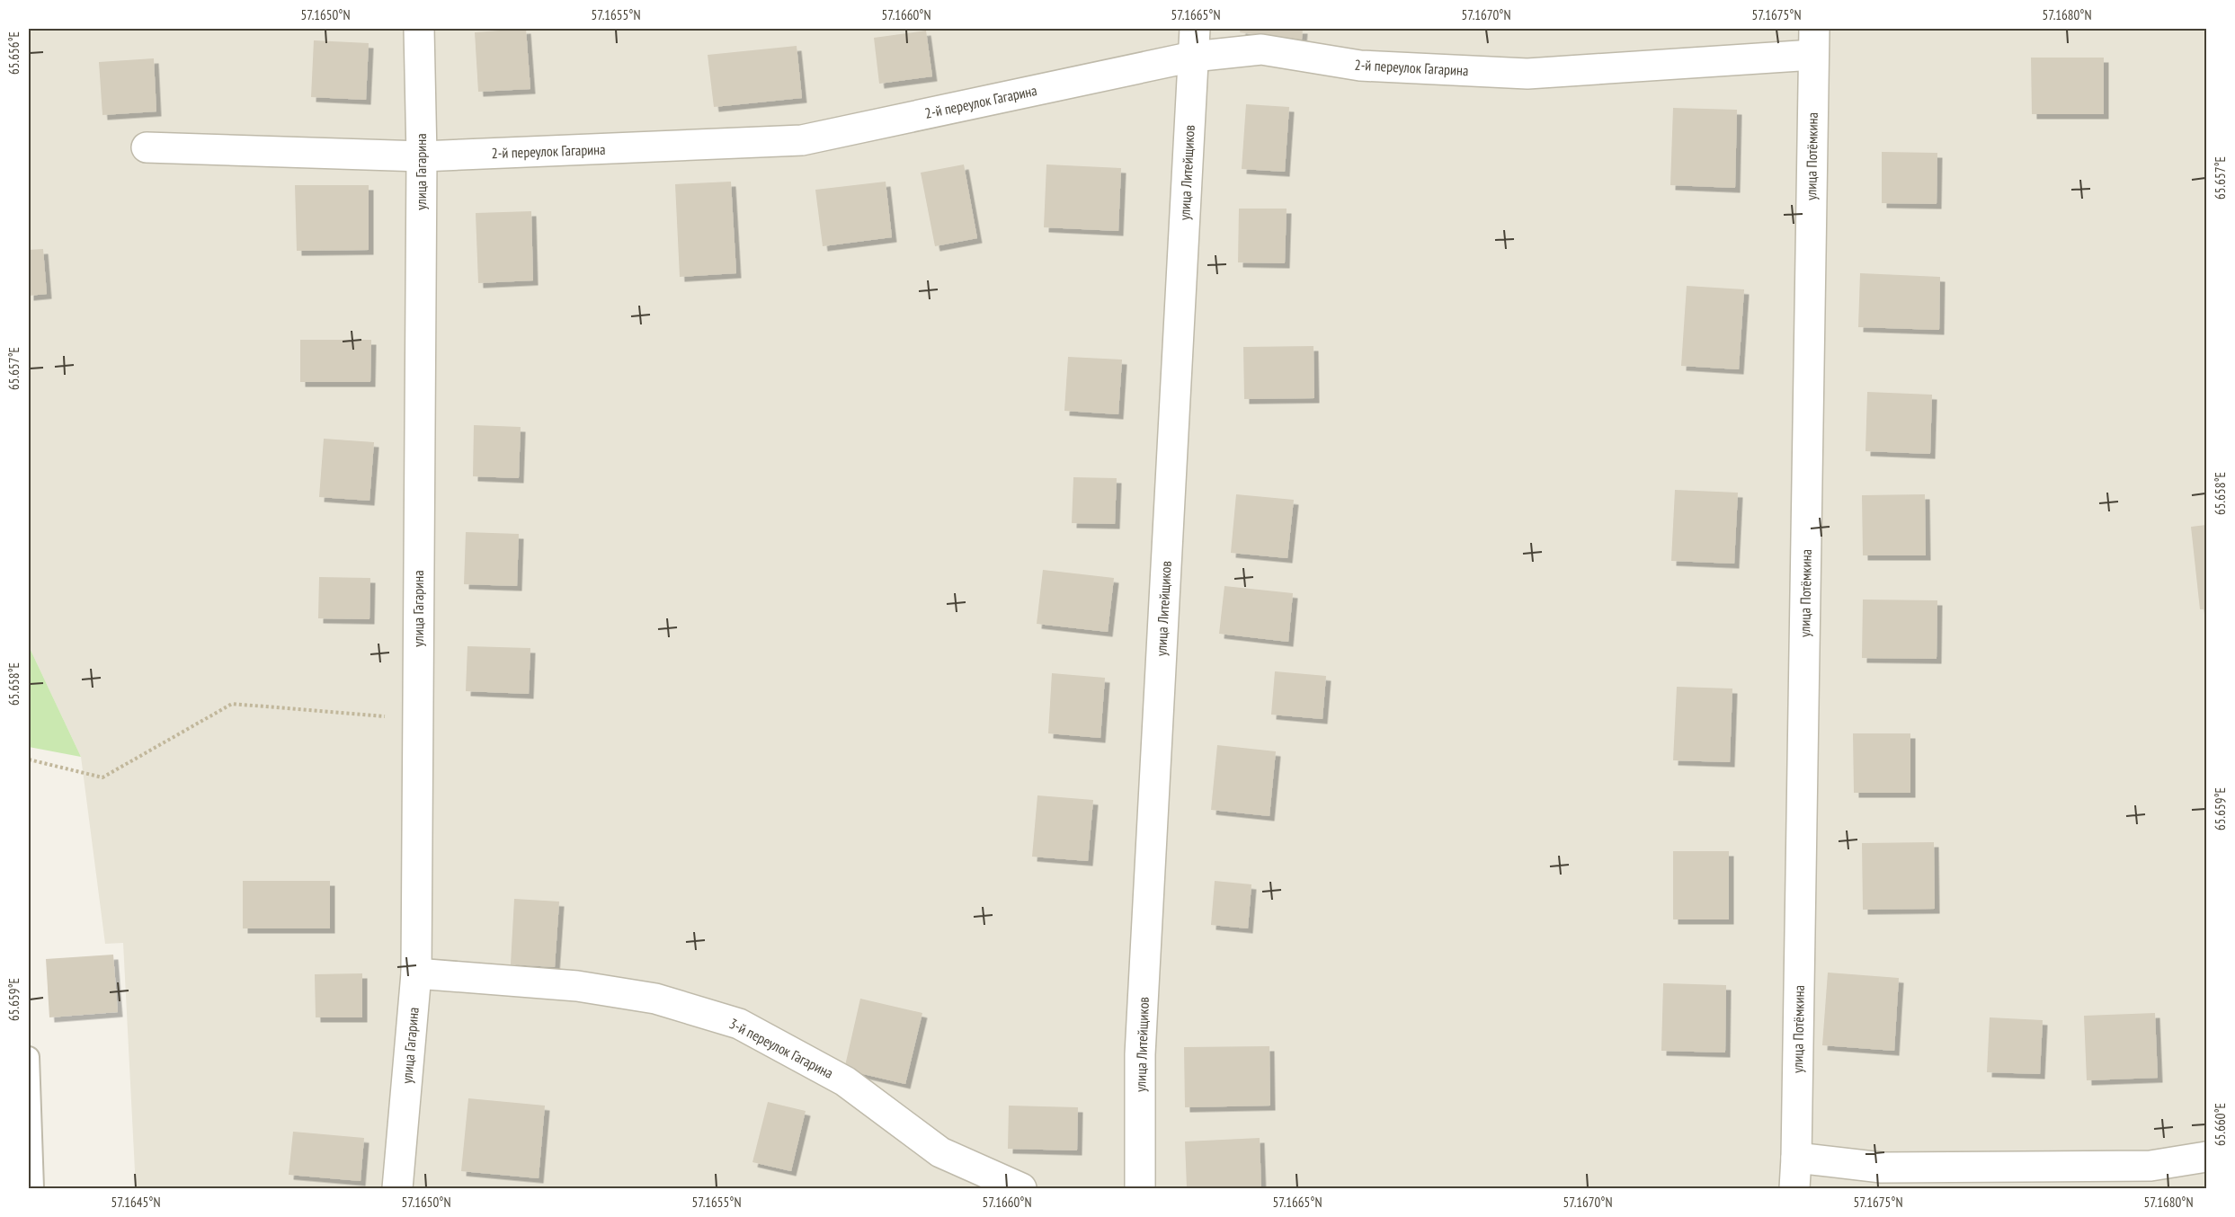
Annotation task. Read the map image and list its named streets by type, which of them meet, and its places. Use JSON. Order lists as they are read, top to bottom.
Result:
{
  "streets": {
    "street": [
      "2-й переулок Гагарина",
      "улица Потёмкина",
      "улица Гагарина",
      "улица Литейщиков",
      "3-й переулок Гагарина"
    ]
  },
  "crossings": [
    ["2-й переулок Гагарина", "улица Потёмкина"],
    ["2-й переулок Гагарина", "улица Гагарина"],
    ["2-й переулок Гагарина", "улица Литейщиков"],
    ["улица Гагарина", "3-й переулок Гагарина"]
  ],
  "coordinates": [
    "57.1650°N",
    "57.1655°N",
    "57.1660°N",
    "57.1665°N",
    "57.1670°N",
    "57.1675°N",
    "57.1680°N",
    "65.656°E",
    "65.657°E",
    "65.658°E",
    "65.659°E",
    "65.660°E",
    "57.1645°N"
  ]
}
